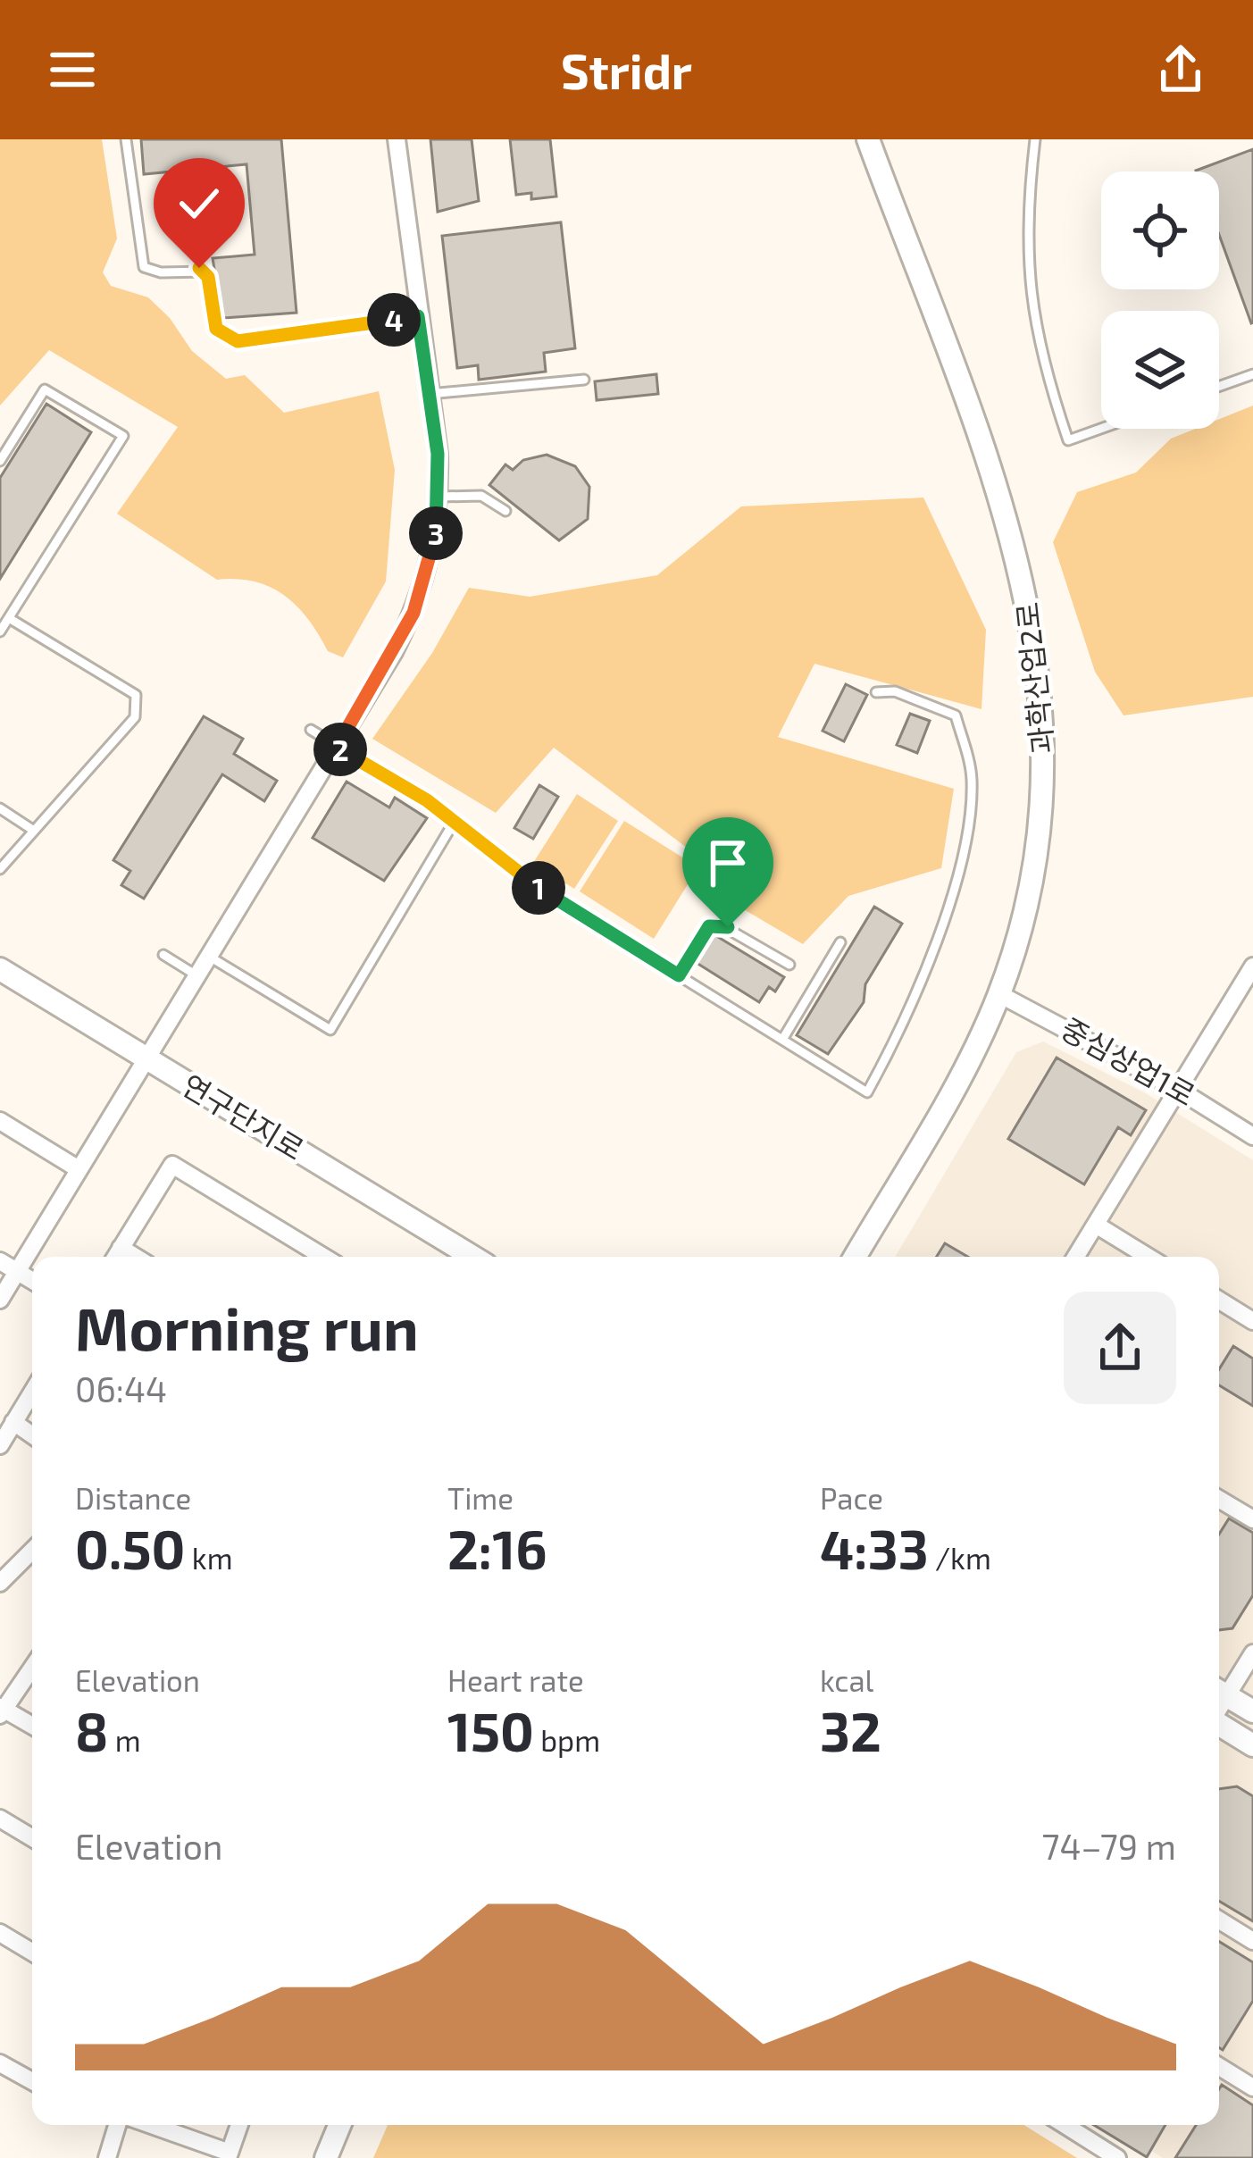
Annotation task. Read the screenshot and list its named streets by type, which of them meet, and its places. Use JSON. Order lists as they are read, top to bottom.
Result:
{
  "streets": {
    "street": ["과학산업2로", "중심상업1로", "연구단지로"]
  },
  "crossings": [
    ["과학산업2로", "중심상업1로"]
  ],
  "page": {
    "header": "Stridr",
    "pins": [
      "4",
      "3",
      "2",
      "1"
    ],
    "heading": ["Morning run", "06:44"],
    "stats": [
      ["Distance", "0.50 km"],
      ["Time", "2:16"],
      ["Pace", "4:33 /km"],
      ["Elevation", "8 m"],
      ["Heart rate", "150 bpm"],
      ["kcal", "32"]
    ],
    "chart": ["Elevation", "74–79 m"]
  }
}
